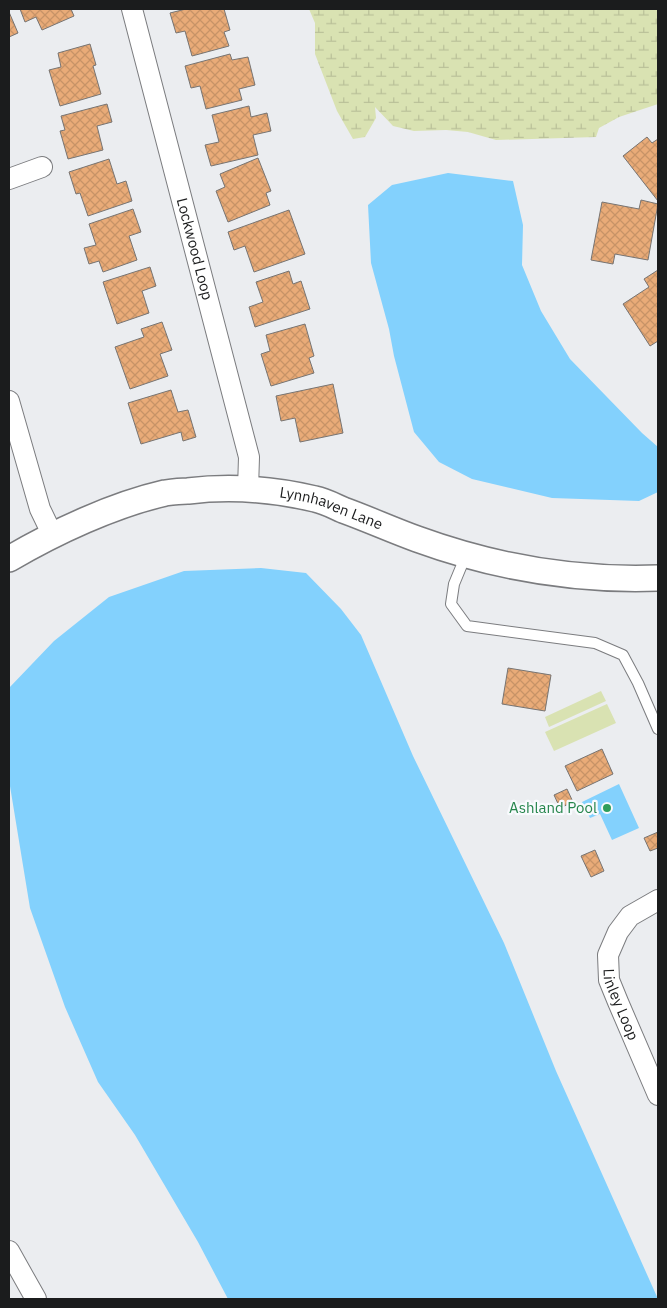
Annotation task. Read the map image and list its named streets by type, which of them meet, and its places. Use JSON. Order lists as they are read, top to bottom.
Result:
{
  "streets": {
    "street": ["Lockwood Loop", "Lynnhaven Lane", "Linley Loop"]
  },
  "crossings": [
    ["Lockwood Loop", "Lynnhaven Lane"]
  ],
  "places": ["Ashland Pool"]
}
